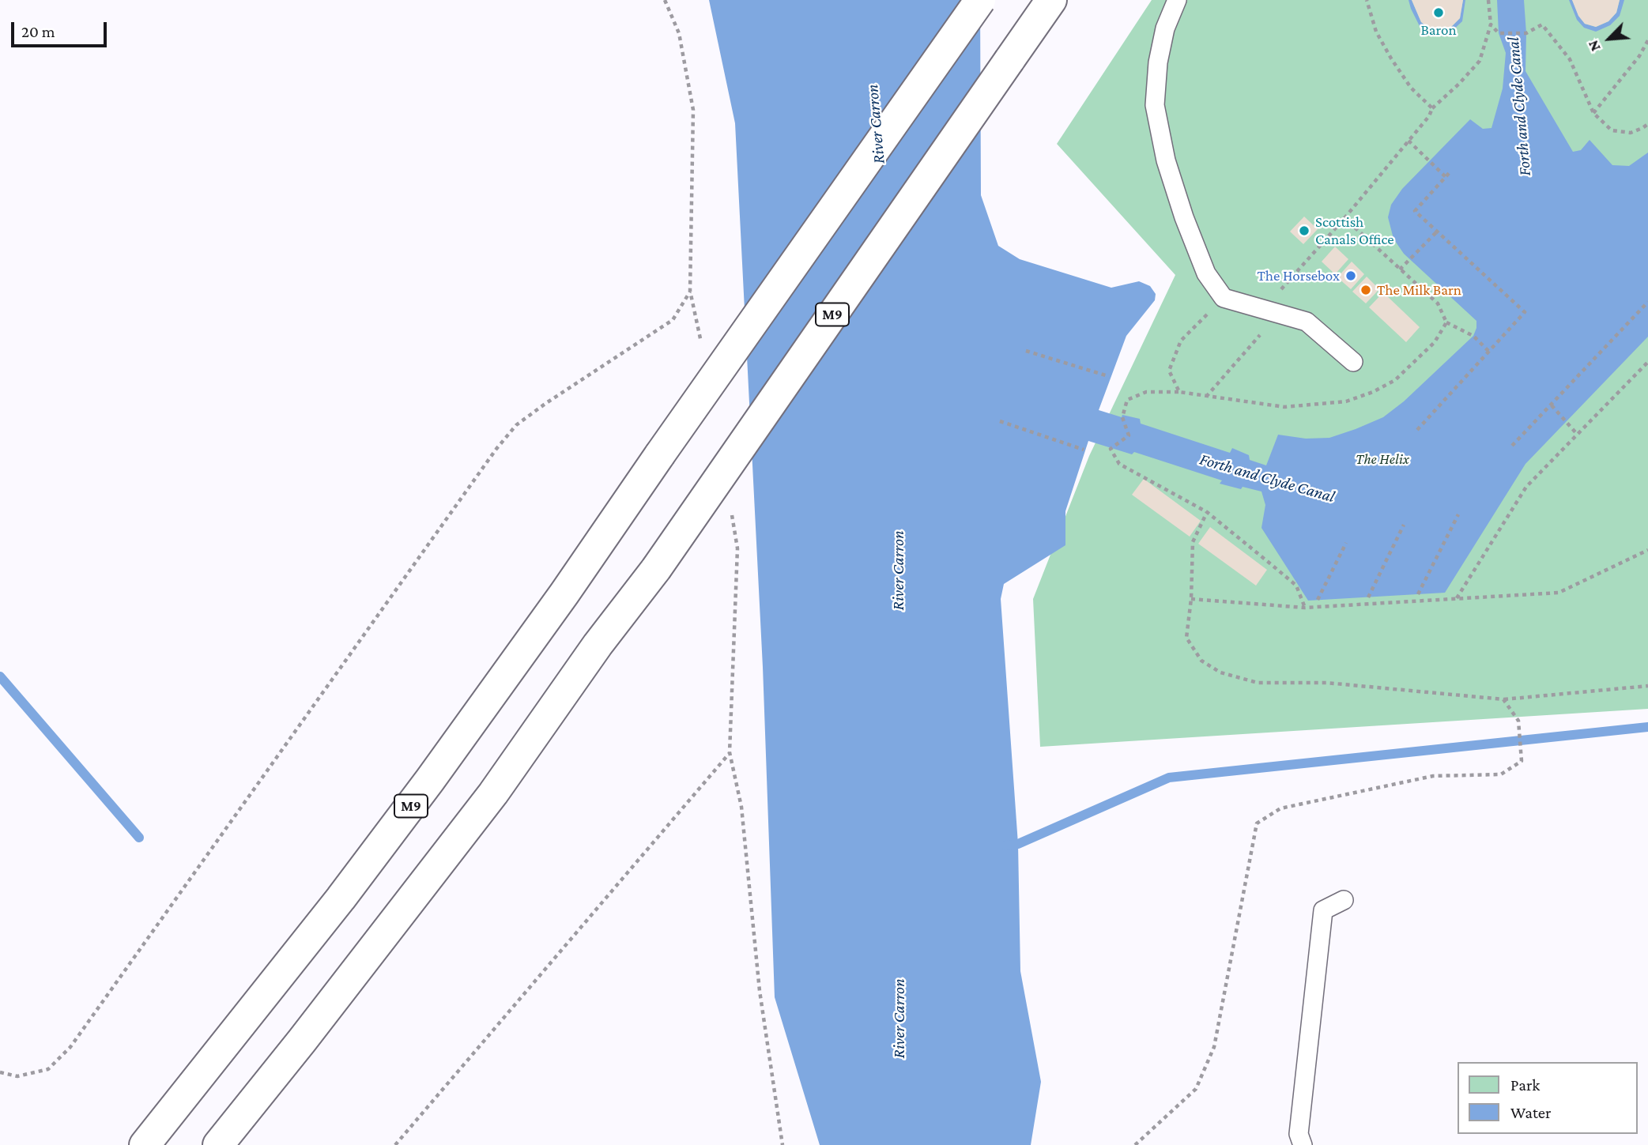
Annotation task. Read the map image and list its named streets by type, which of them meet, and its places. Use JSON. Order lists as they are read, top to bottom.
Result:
{
  "streets": {
    "highway": ["M9"]
  },
  "water": ["Forth and Clyde Canal", "River Carron"],
  "parks": ["The Helix"],
  "places": [
    "Baron",
    "Scottish Canals Office",
    "The Horsebox",
    "The Milk Barn"
  ],
  "legend": ["Park", "Water"],
  "scale_bar": "20 m",
  "north": "bottom left"
}
